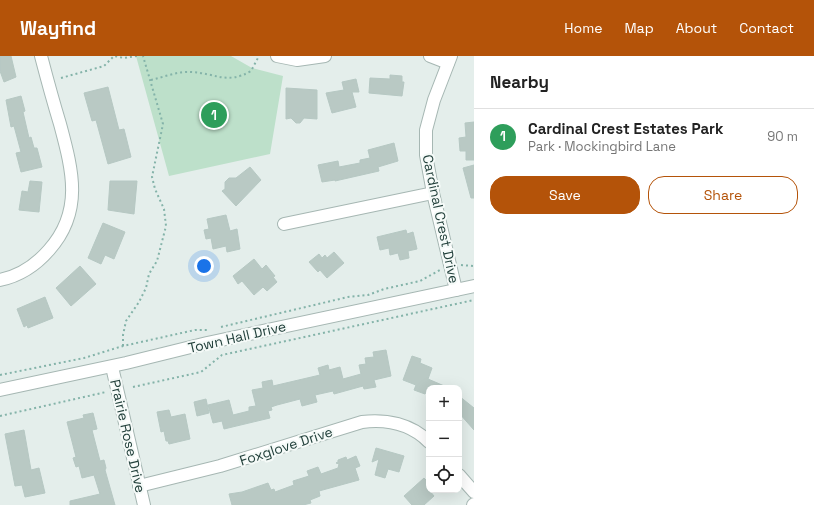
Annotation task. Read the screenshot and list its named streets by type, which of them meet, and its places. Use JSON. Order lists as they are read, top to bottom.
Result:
{
  "streets": {
    "street": [
      "Cardinal Crest Drive",
      "Town Hall Drive",
      "Prairie Rose Drive",
      "Foxglove Drive"
    ]
  },
  "crossings": [
    ["Cardinal Crest Drive", "Town Hall Drive"],
    ["Town Hall Drive", "Prairie Rose Drive"],
    ["Prairie Rose Drive", "Foxglove Drive"]
  ],
  "page": {
    "header": "Wayfind",
    "nav": [
      "Home",
      "Map",
      "About",
      "Contact"
    ],
    "heading": "Nearby",
    "pins": "1",
    "list": [
      {
        "mark": "1",
        "name": "Cardinal Crest Estates Park",
        "note": "Park · Mockingbird Lane",
        "value": "90 m"
      }
    ],
    "buttons": ["Save", "Share"],
    "map_buttons": ["+", "−"]
  }
}
